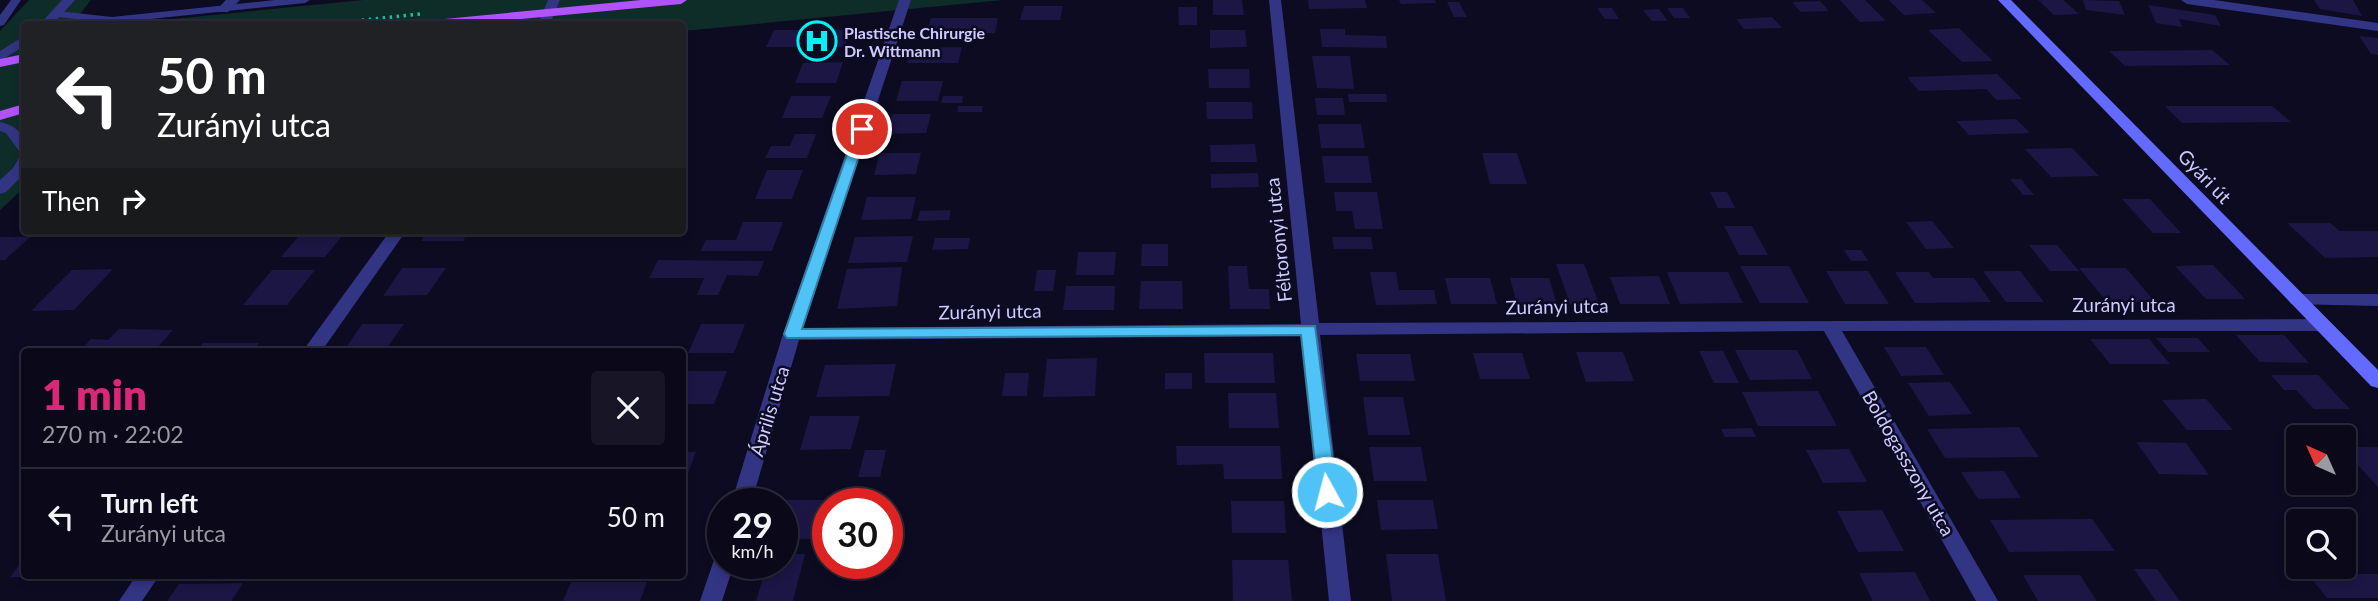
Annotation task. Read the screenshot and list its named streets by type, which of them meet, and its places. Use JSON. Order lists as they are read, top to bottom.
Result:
{
  "streets": {
    "street": [
      "Gyári út",
      "Féltoronyi utca",
      "Zurányi utca",
      "Április utca",
      "Boldogasszony utca"
    ]
  },
  "crossings": [
    ["Gyári út", "Zurányi utca"],
    ["Féltoronyi utca", "Zurányi utca"],
    ["Zurányi utca", "Április utca"],
    ["Zurányi utca", "Boldogasszony utca"]
  ],
  "places": {
    "hospital": ["Plastische Chirurgie Dr. Wittmann"]
  },
  "north": "top left",
  "page": {
    "turn": ["50 m", "Zurányi utca"],
    "then": "Then",
    "heading": ["1 min", "270 m · 22:02"],
    "list": [
      {
        "name": "Turn left",
        "note": "Zurányi utca",
        "value": "50 m"
      }
    ],
    "speed": "29 km/h",
    "limit": "30"
  }
}
